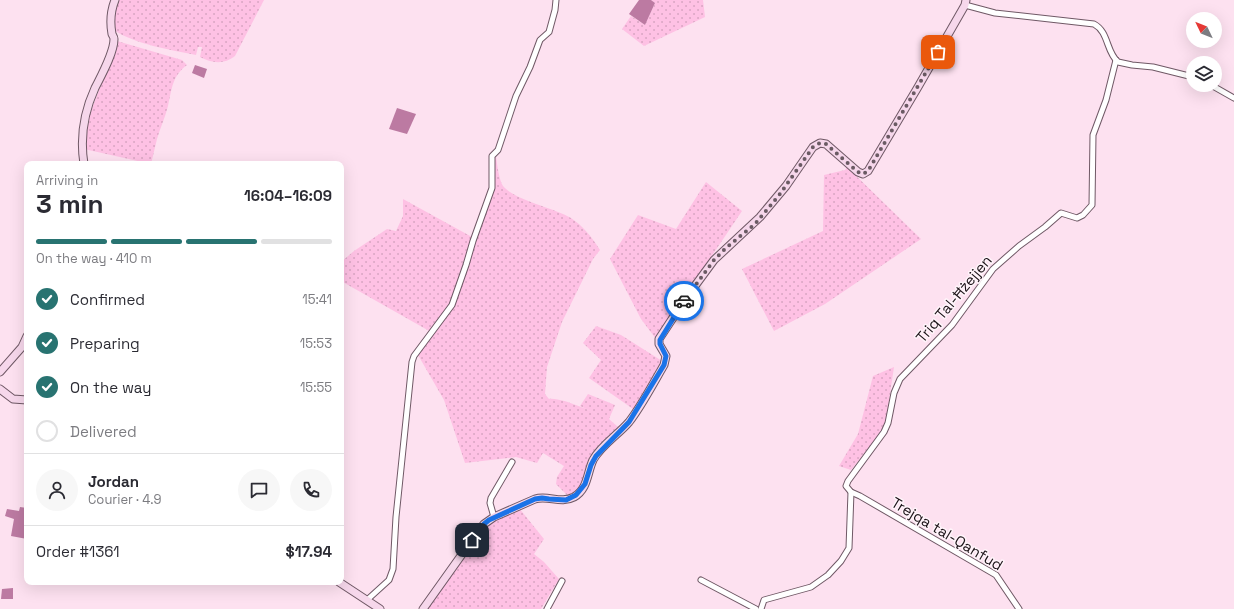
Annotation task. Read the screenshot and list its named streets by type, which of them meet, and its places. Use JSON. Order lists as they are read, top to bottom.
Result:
{
  "streets": {
    "street": ["Triq Tal-Ħżejjen", "Trejqa tal-Qanfud"]
  },
  "crossings": [
    ["Triq Tal-Ħżejjen", "Trejqa tal-Qanfud"]
  ],
  "north": "top left",
  "page": {
    "heading": ["3 min", "Arriving in", "16:04–16:09"],
    "panel": [
      "Jordan",
      "Courier · 4.9",
      "Order #1361",
      "$17.94"
    ],
    "bar": "On the way · 410 m",
    "list": [
      ["Confirmed", "15:41"],
      ["Preparing", "15:53"],
      ["On the way", "15:55"],
      "Delivered"
    ]
  }
}
